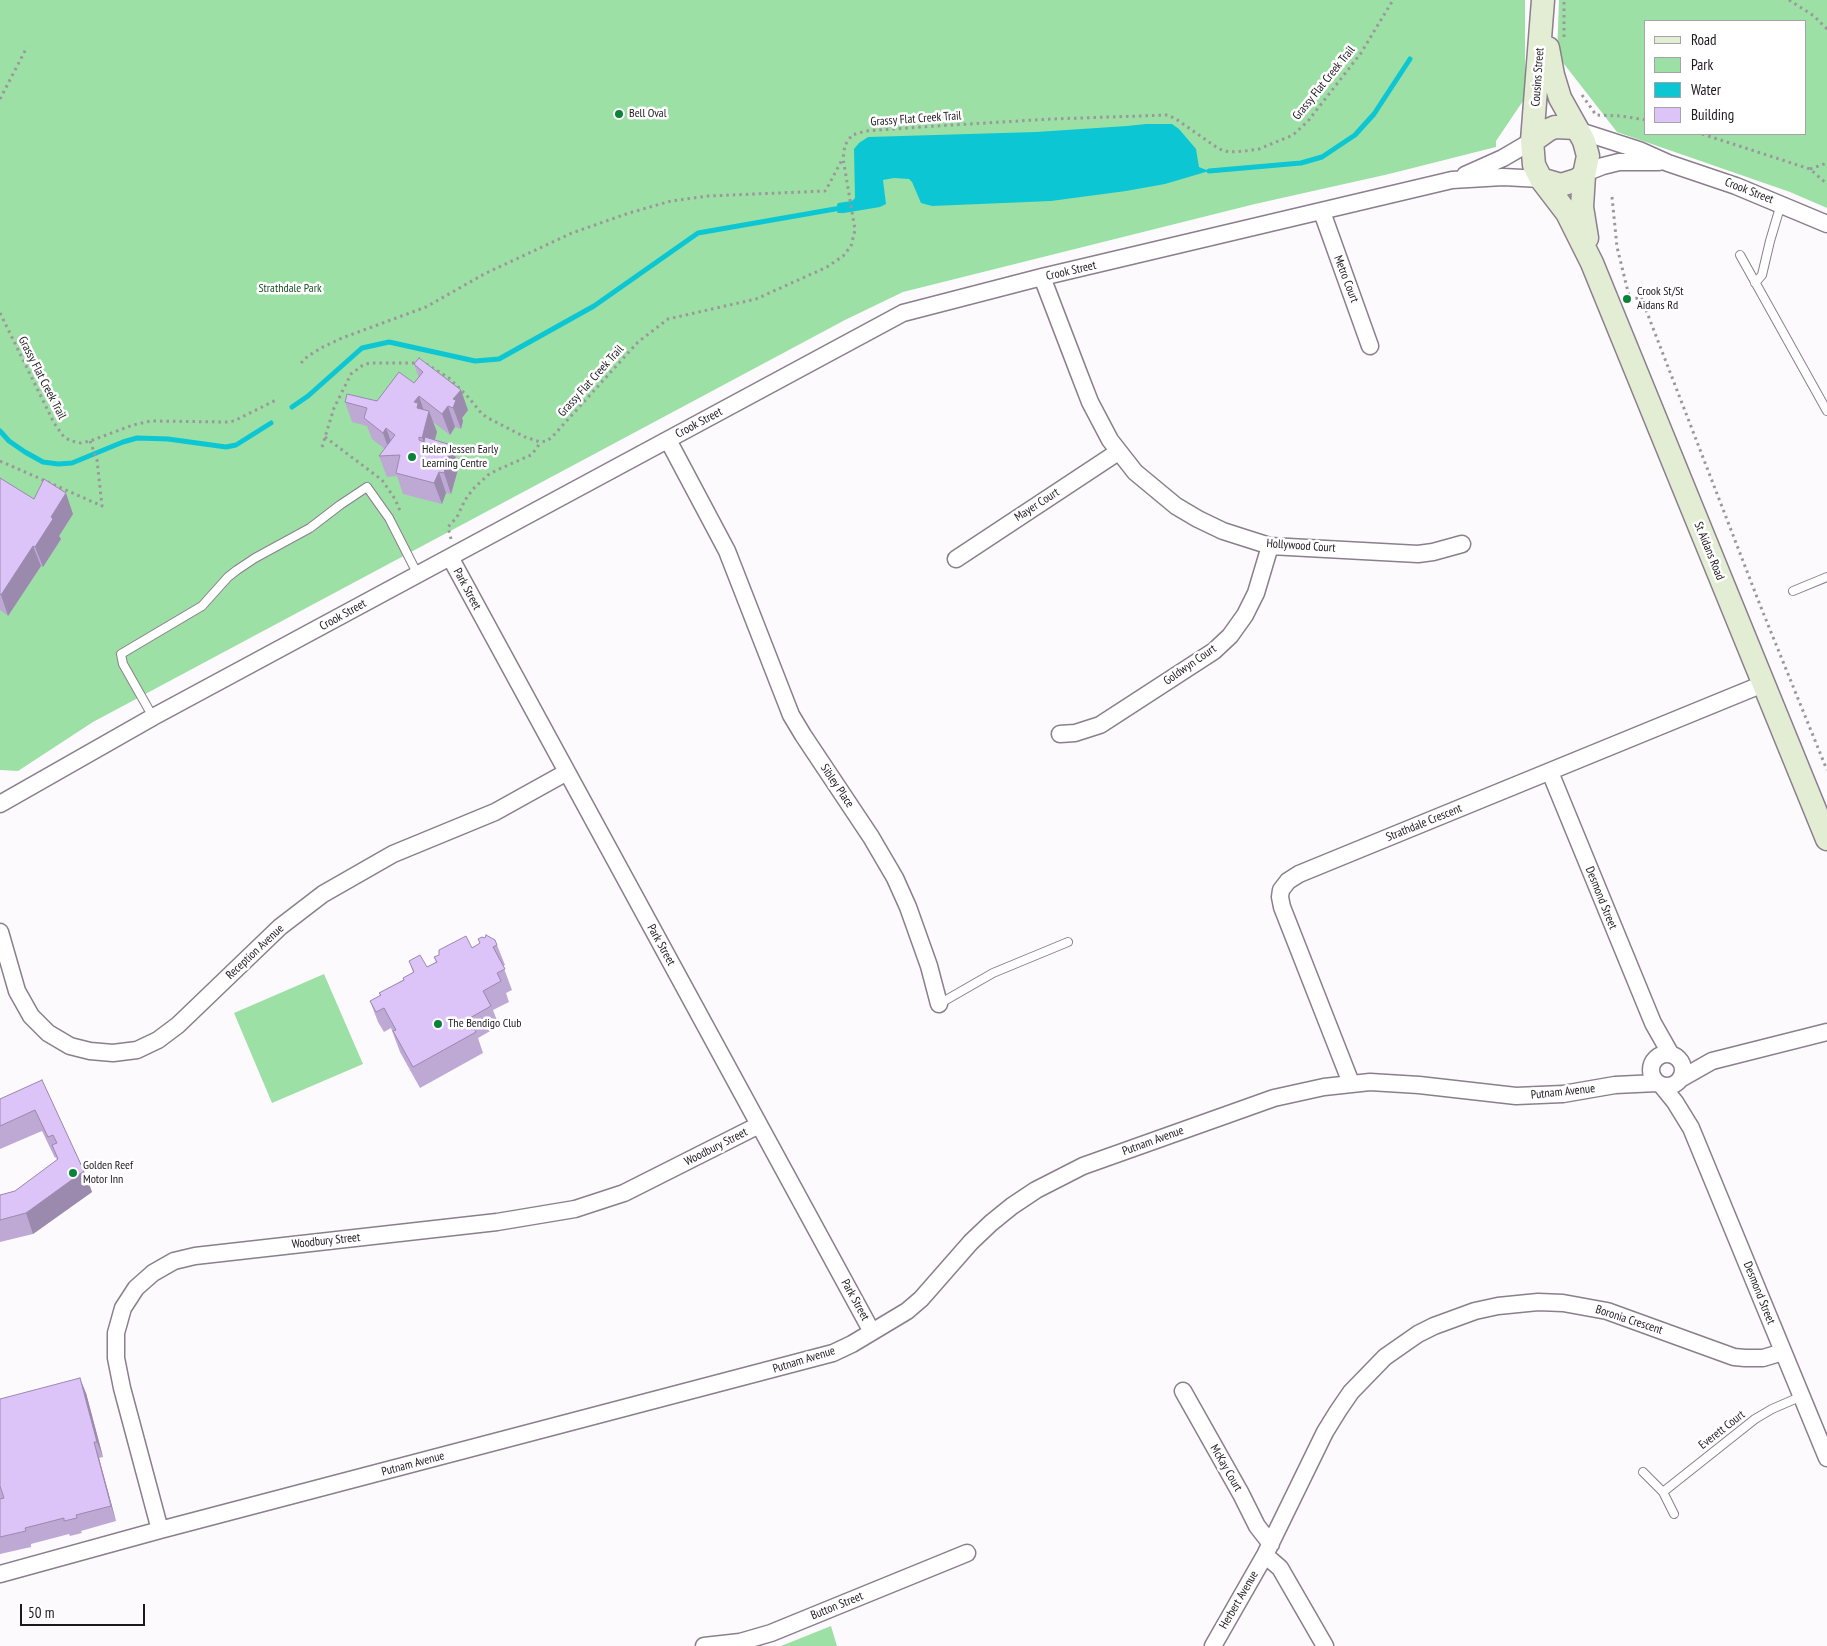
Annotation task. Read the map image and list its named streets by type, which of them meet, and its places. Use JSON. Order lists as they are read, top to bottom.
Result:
{
  "streets": {
    "street": [
      "Cousins Street",
      "Crook Street",
      "Metro Court",
      "Mayer Court",
      "Hollywood Court",
      "St Aidans Road",
      "Park Street",
      "Goldwyn Court",
      "Sibley Place",
      "Strathdale Crescent",
      "Desmond Street",
      "Reception Avenue",
      "Putnam Avenue",
      "Woodbury Street",
      "Boronia Crescent",
      "McKay Court",
      "Herbert Avenue",
      "Button Street"
    ],
    "lane": ["Everett Court"],
    "path": ["Grassy Flat Creek Trail"]
  },
  "crossings": [
    ["Cousins Street", "Crook Street"],
    ["Cousins Street", "St Aidans Road"],
    ["Grassy Flat Creek Trail", "Crook Street"],
    ["Grassy Flat Creek Trail", "Park Street"],
    ["Crook Street", "Metro Court"],
    ["Crook Street", "Hollywood Court"],
    ["Crook Street", "St Aidans Road"],
    ["Crook Street", "Park Street"],
    ["Crook Street", "Sibley Place"],
    ["Mayer Court", "Hollywood Court"],
    ["Hollywood Court", "Goldwyn Court"],
    ["St Aidans Road", "Strathdale Crescent"],
    ["Park Street", "Reception Avenue"],
    ["Park Street", "Putnam Avenue"],
    ["Park Street", "Woodbury Street"],
    ["Strathdale Crescent", "Desmond Street"],
    ["Strathdale Crescent", "Putnam Avenue"],
    ["Desmond Street", "Putnam Avenue"],
    ["Desmond Street", "Boronia Crescent"],
    ["Desmond Street", "Everett Court"],
    ["Putnam Avenue", "Woodbury Street"],
    ["Boronia Crescent", "McKay Court"],
    ["Boronia Crescent", "Herbert Avenue"],
    ["McKay Court", "Herbert Avenue"]
  ],
  "parks": ["Strathdale Park"],
  "places": [
    "Bell Oval",
    "Crook St/St Aidans Rd",
    "Helen Jessen Early Learning Centre",
    "The Bendigo Club",
    "Golden Reef Motor Inn"
  ],
  "legend": [
    "Road",
    "Park",
    "Water",
    "Building"
  ],
  "scale_bar": "50 m"
}
